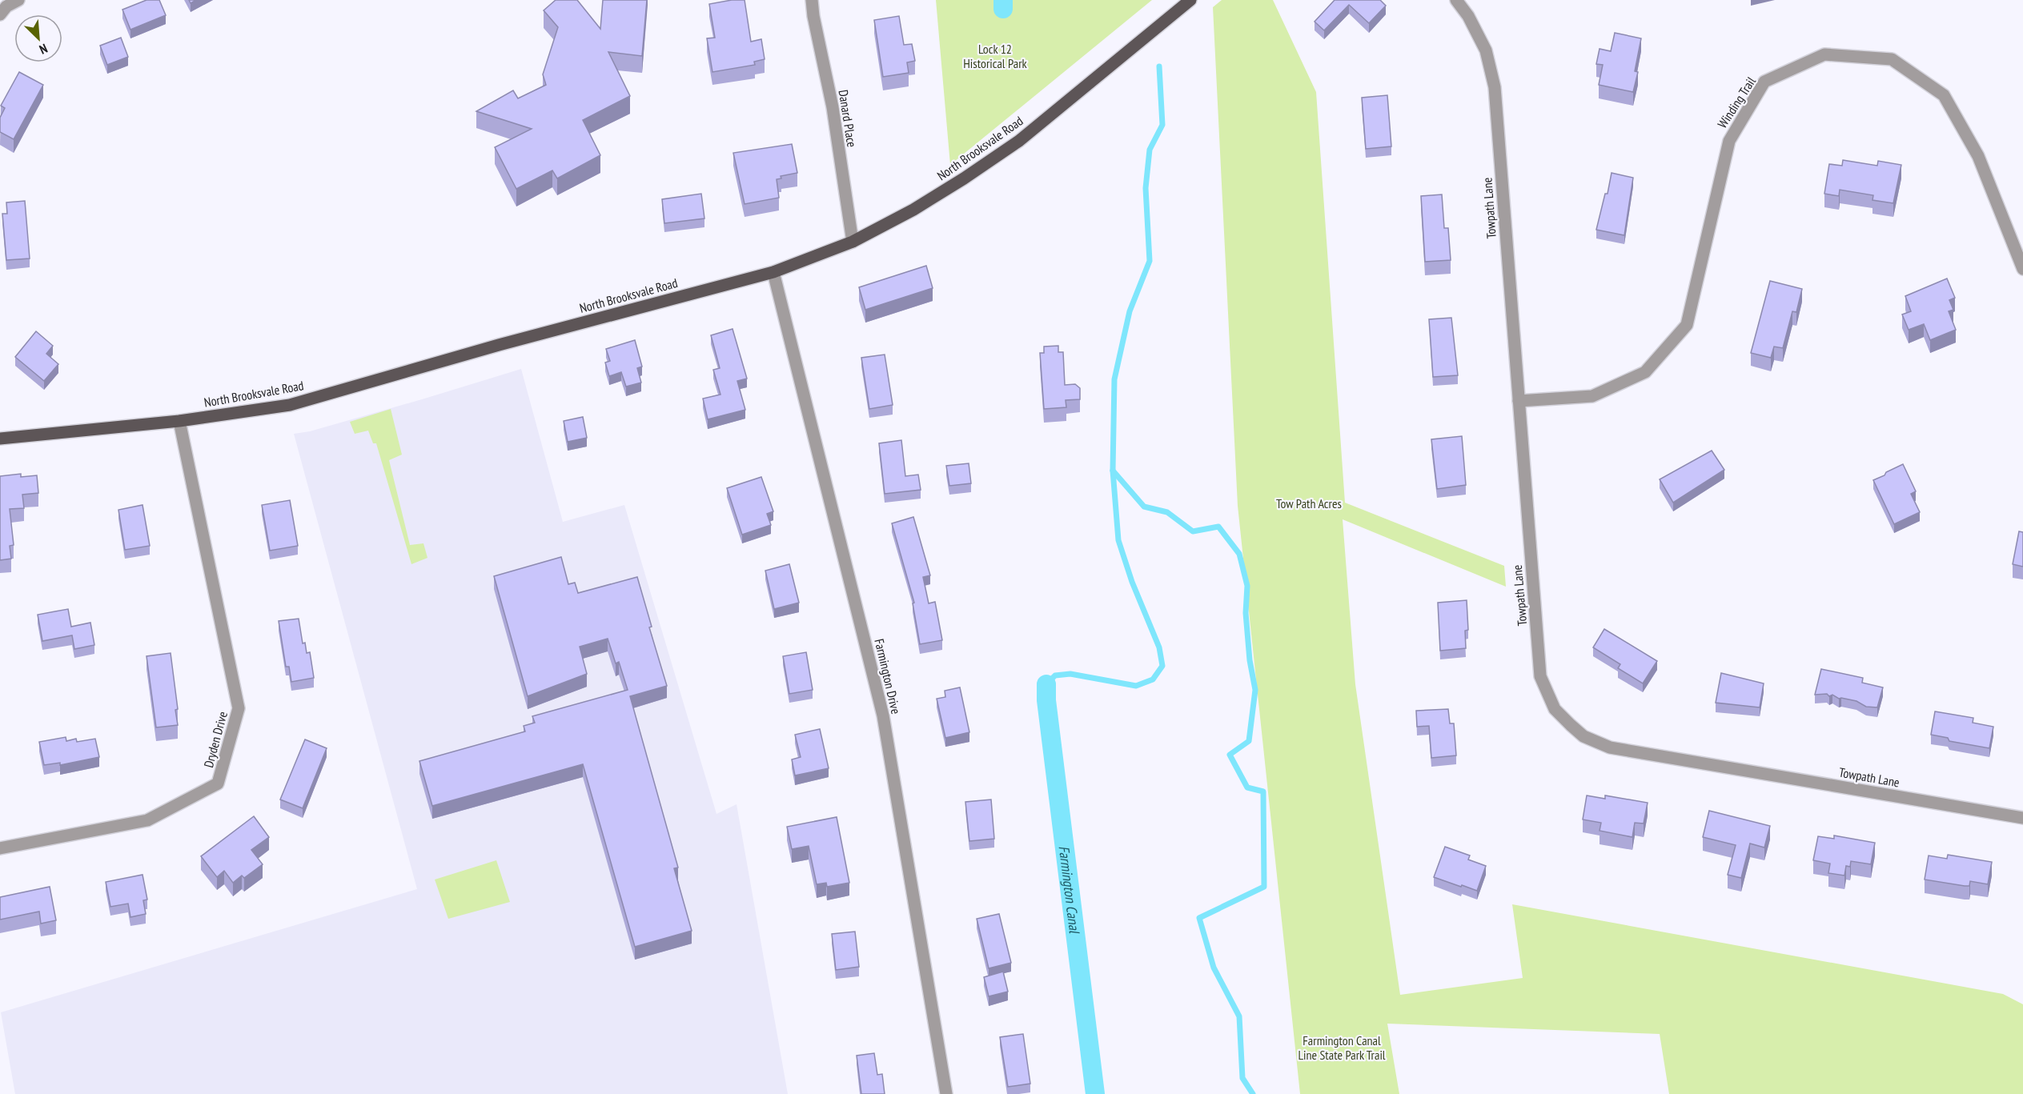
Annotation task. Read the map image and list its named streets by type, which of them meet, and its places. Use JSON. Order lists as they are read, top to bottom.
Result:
{
  "streets": {
    "main road": ["North Brooksvale Road"],
    "street": [
      "Winding Trail",
      "Danard Place",
      "Towpath Lane",
      "Farmington Drive",
      "Dryden Drive"
    ]
  },
  "crossings": [
    ["Winding Trail", "Towpath Lane"],
    ["Danard Place", "North Brooksvale Road"],
    ["North Brooksvale Road", "Farmington Drive"],
    ["North Brooksvale Road", "Dryden Drive"]
  ],
  "water": ["Farmington Canal"],
  "parks": ["Lock 12 Historical Park", "Tow Path Acres", "Farmington Canal Line State Park Trail"],
  "north": "bottom right"
}
